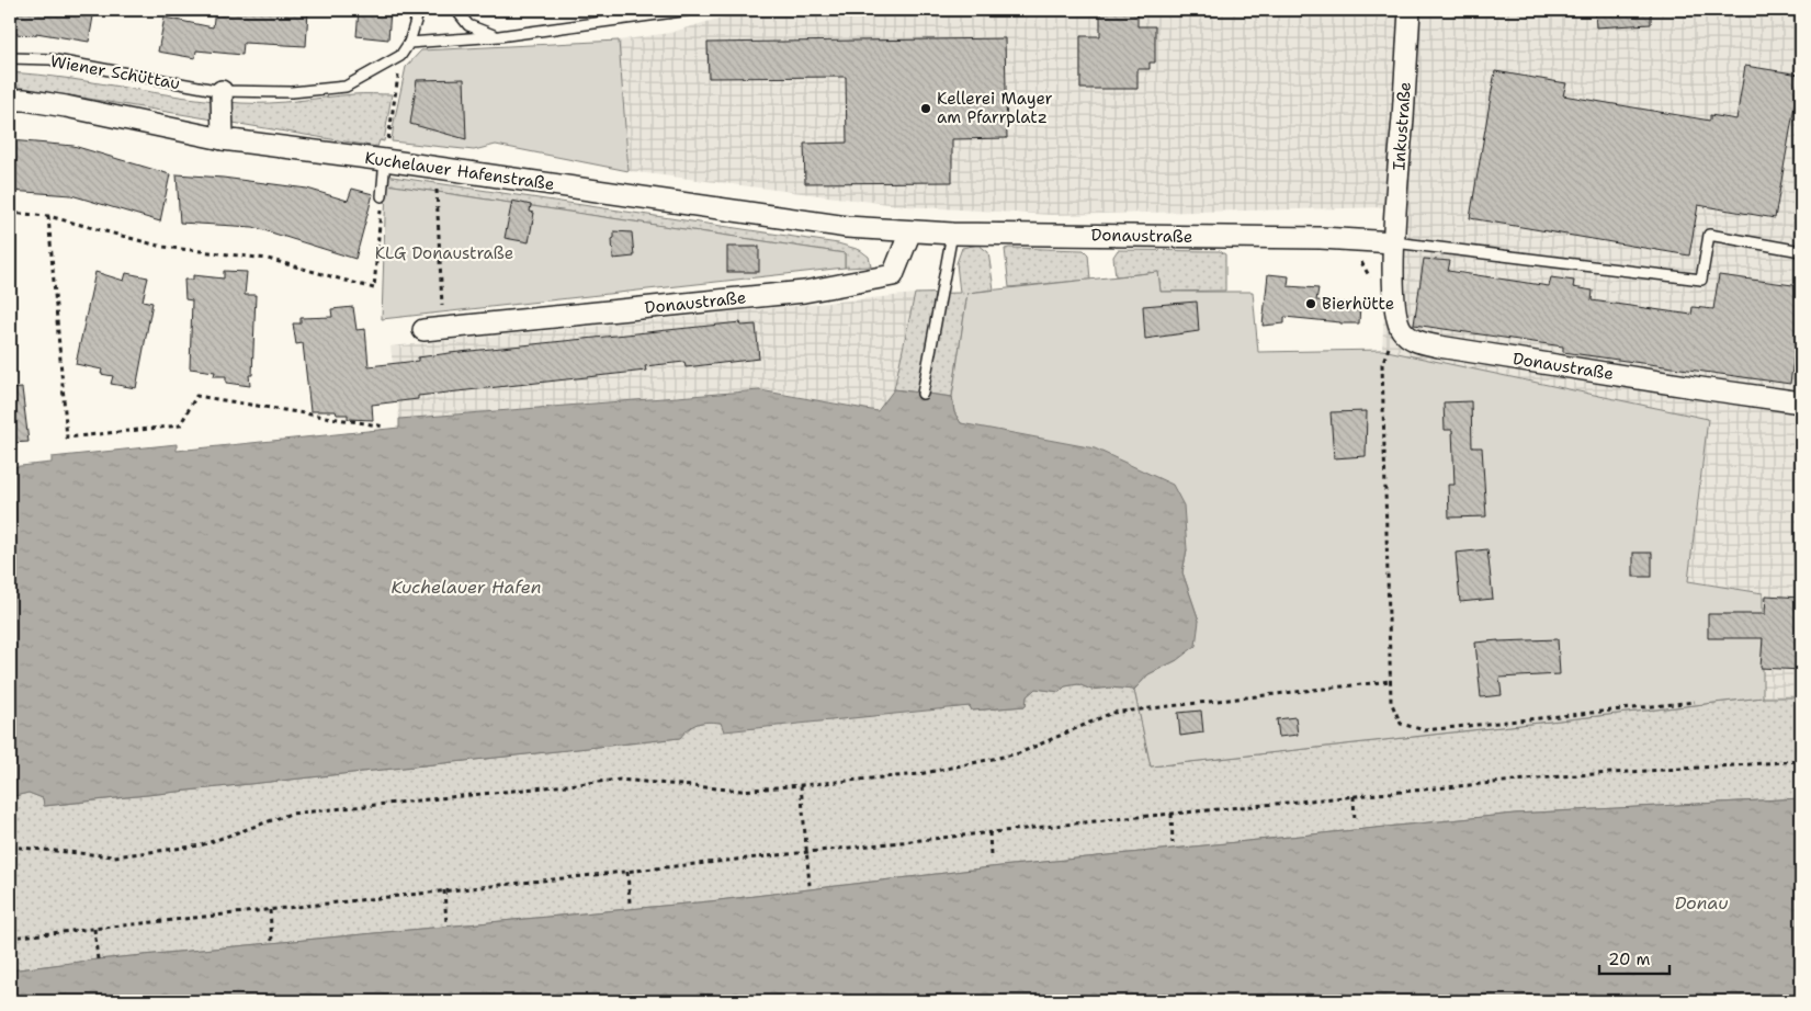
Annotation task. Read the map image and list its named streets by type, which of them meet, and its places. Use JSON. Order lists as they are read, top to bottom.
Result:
{
  "streets": {
    "street": ["Inkustraße", "Kuchelauer Hafenstraße", "Donaustraße"],
    "lane": ["Wiener Schüttau"]
  },
  "crossings": [
    ["Inkustraße", "Donaustraße"],
    ["Kuchelauer Hafenstraße", "Donaustraße"]
  ],
  "water": ["Kuchelauer Hafen", "Donau"],
  "parks": ["KLG Donaustraße"],
  "places": ["Kellerei Mayer am Pfarrplatz", "Bierhütte"],
  "scale_bar": "20 m"
}
